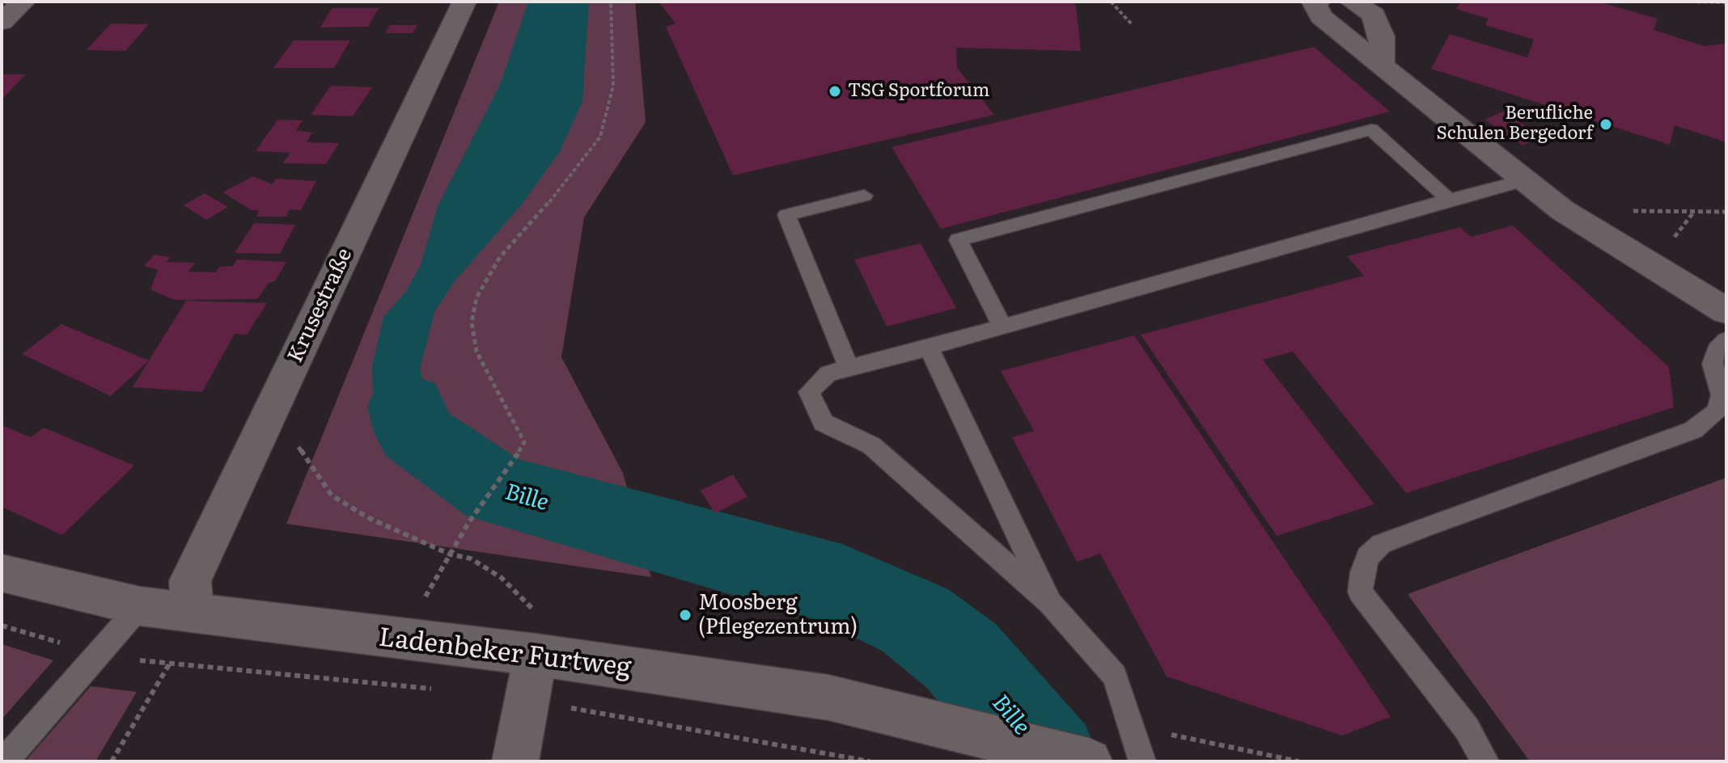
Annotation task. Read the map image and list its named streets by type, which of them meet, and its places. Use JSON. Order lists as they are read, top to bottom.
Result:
{
  "streets": {
    "street": ["Krusestraße", "Ladenbeker Furtweg"]
  },
  "crossings": [
    ["Krusestraße", "Ladenbeker Furtweg"]
  ],
  "water": ["Bille"],
  "places": ["TSG Sportforum", "Berufliche Schulen Bergedorf", "Moosberg (Pflegezentrum)"]
}
